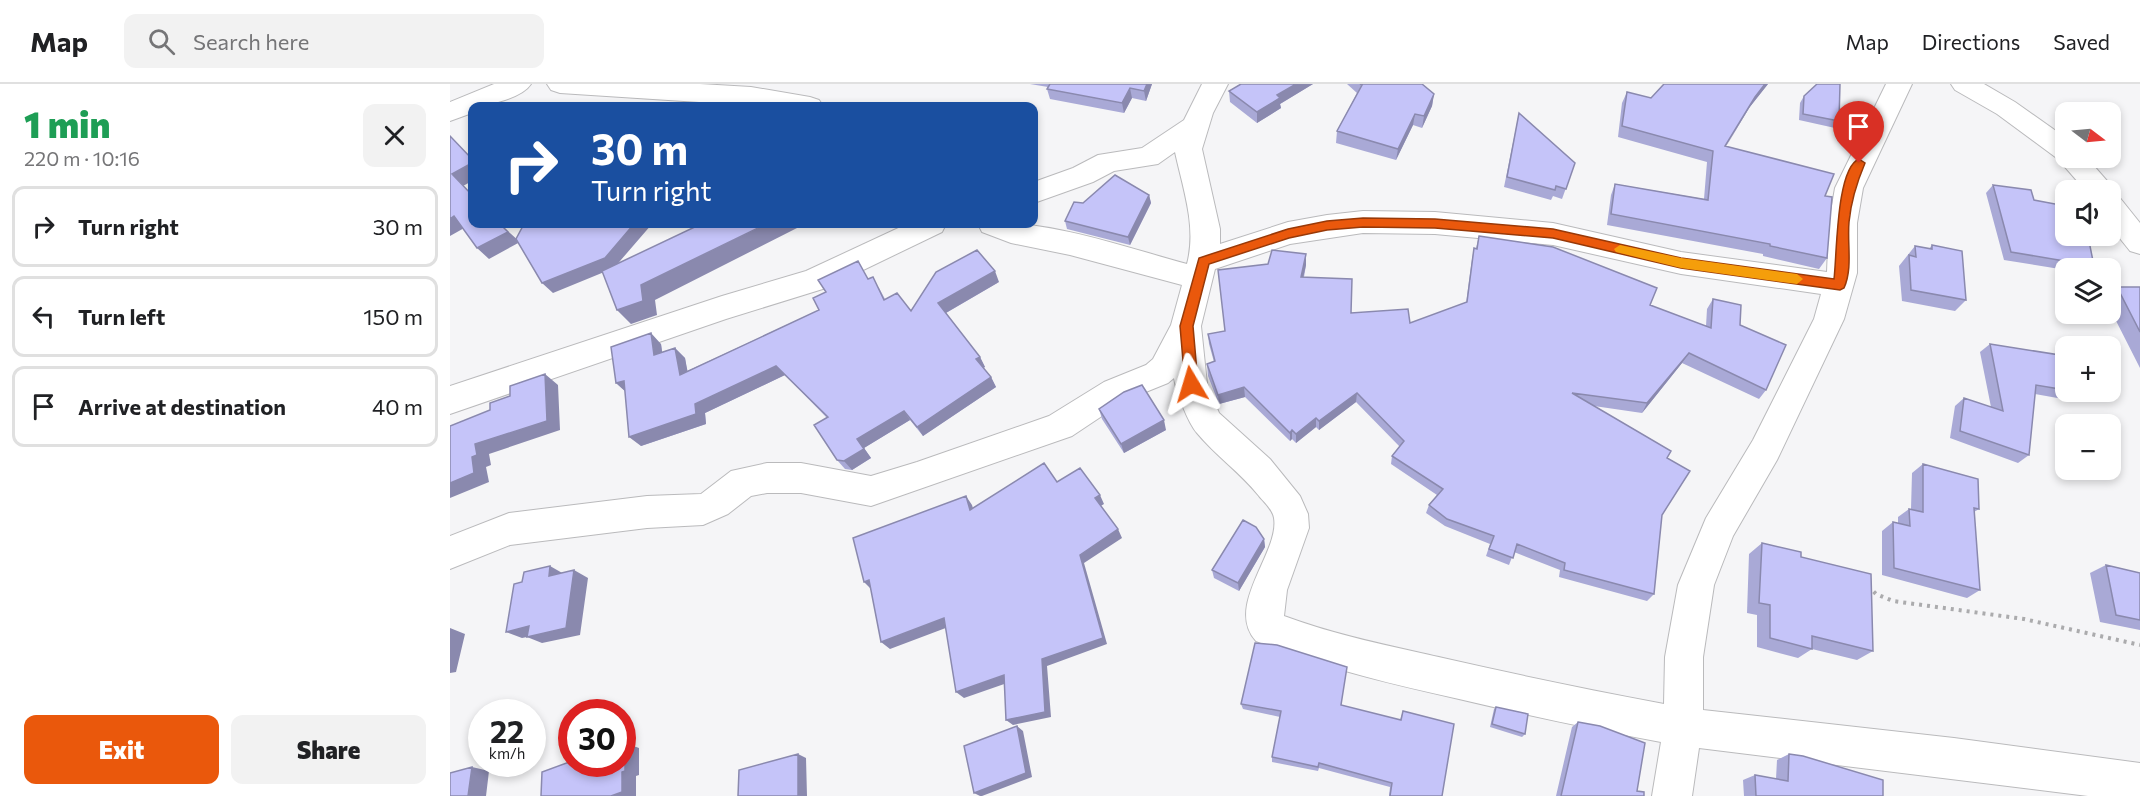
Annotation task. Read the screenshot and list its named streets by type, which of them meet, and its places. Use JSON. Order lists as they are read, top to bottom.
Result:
{
  "north": "right",
  "page": {
    "header": "Map",
    "search": "Search here",
    "nav": ["Map", "Directions", "Saved"],
    "heading": ["1 min", "220 m · 10:16"],
    "map_buttons": ["+", "−"],
    "turn": ["30 m", "Turn right"],
    "list": [
      {
        "name": "Turn right",
        "value": "30 m"
      },
      {
        "name": "Turn left",
        "value": "150 m"
      },
      {
        "name": "Arrive at destination",
        "value": "40 m"
      }
    ],
    "speed": "22 km/h",
    "limit": "30",
    "buttons": ["Exit", "Share"]
  }
}
